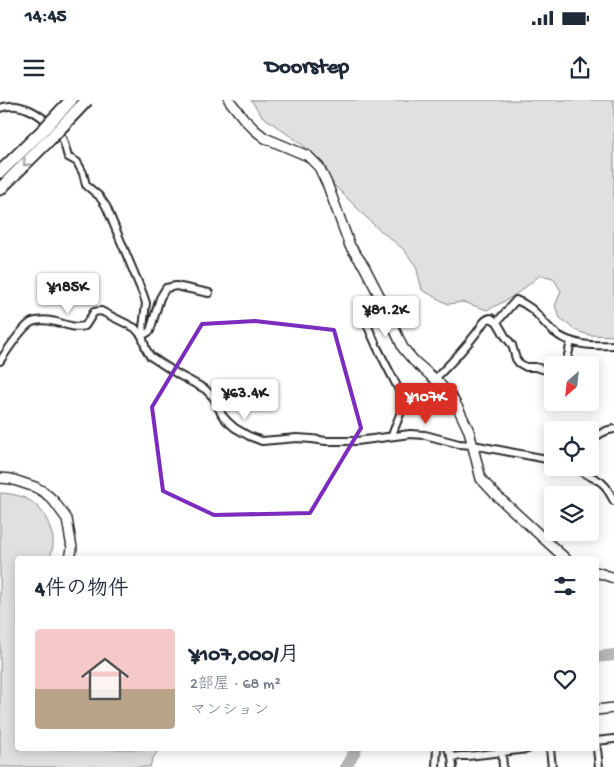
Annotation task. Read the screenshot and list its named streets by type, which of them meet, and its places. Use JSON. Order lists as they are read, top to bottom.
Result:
{
  "north": "bottom left",
  "page": {
    "status": "14:45",
    "header": "Doorstep",
    "price": [
      "¥185K",
      "¥81.2K",
      "¥63.4K",
      "¥107K"
    ],
    "heading": "4件の物件",
    "list": [
      {
        "name": "¥107,000/月",
        "note": "2部屋 · 68 m² · マンション"
      }
    ]
  }
}
